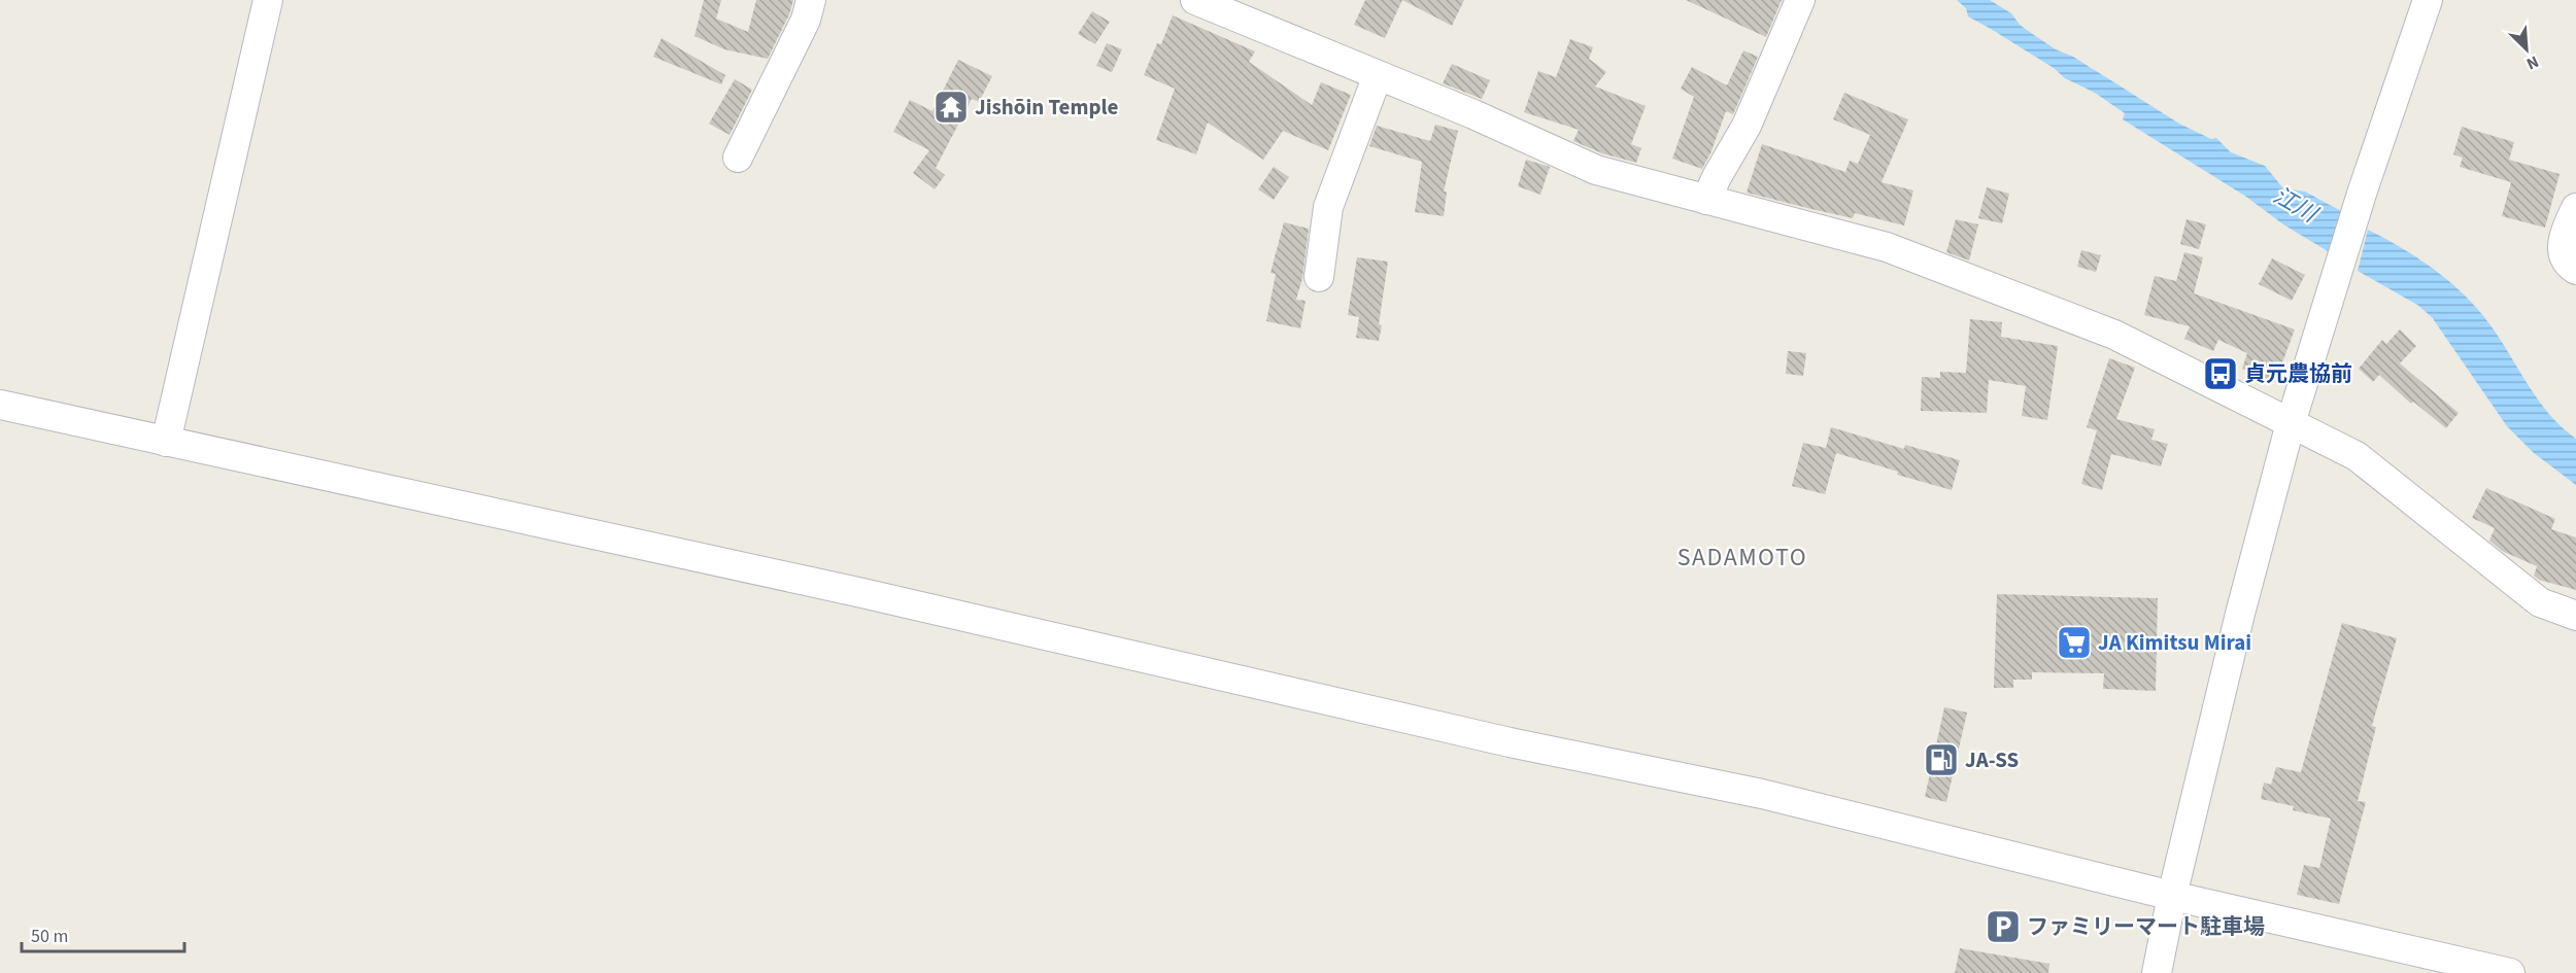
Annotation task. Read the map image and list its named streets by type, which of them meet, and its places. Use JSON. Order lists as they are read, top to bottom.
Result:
{
  "districts": ["SADAMOTO"],
  "water": ["江川"],
  "places": {
    "temple": ["Jishōin Temple"],
    "bus stop": ["貞元農協前"],
    "supermarket": ["JA Kimitsu Mirai"],
    "fuel station": ["JA-SS"],
    "parking": ["ファミリーマート駐車場"]
  },
  "scale_bar": "50 m",
  "north": "bottom right"
}
